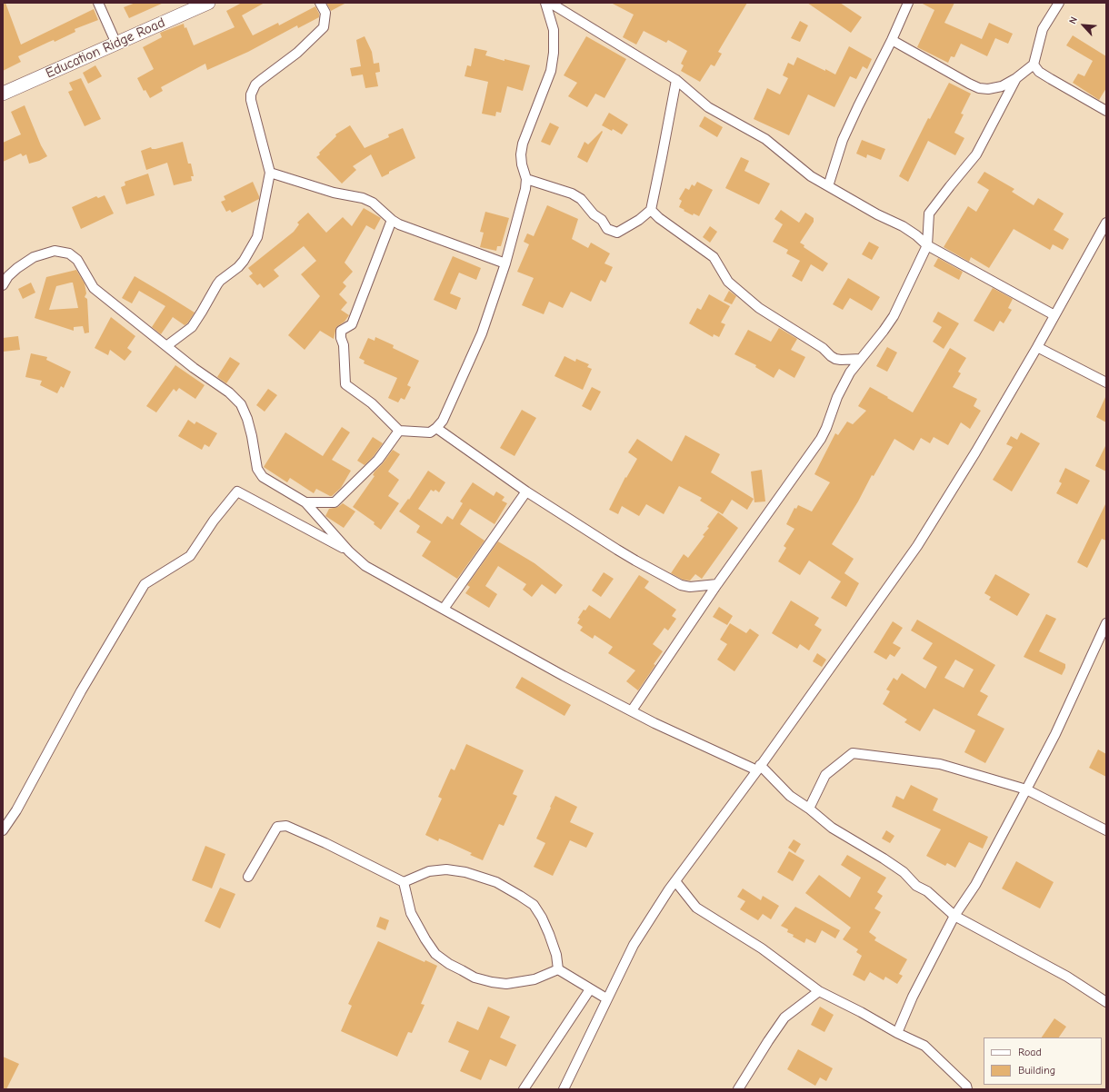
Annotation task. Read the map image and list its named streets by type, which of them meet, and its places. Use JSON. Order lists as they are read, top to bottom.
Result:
{
  "streets": {
    "main road": ["Education Ridge Road"]
  },
  "legend": ["Road", "Building"],
  "north": "top left"
}
